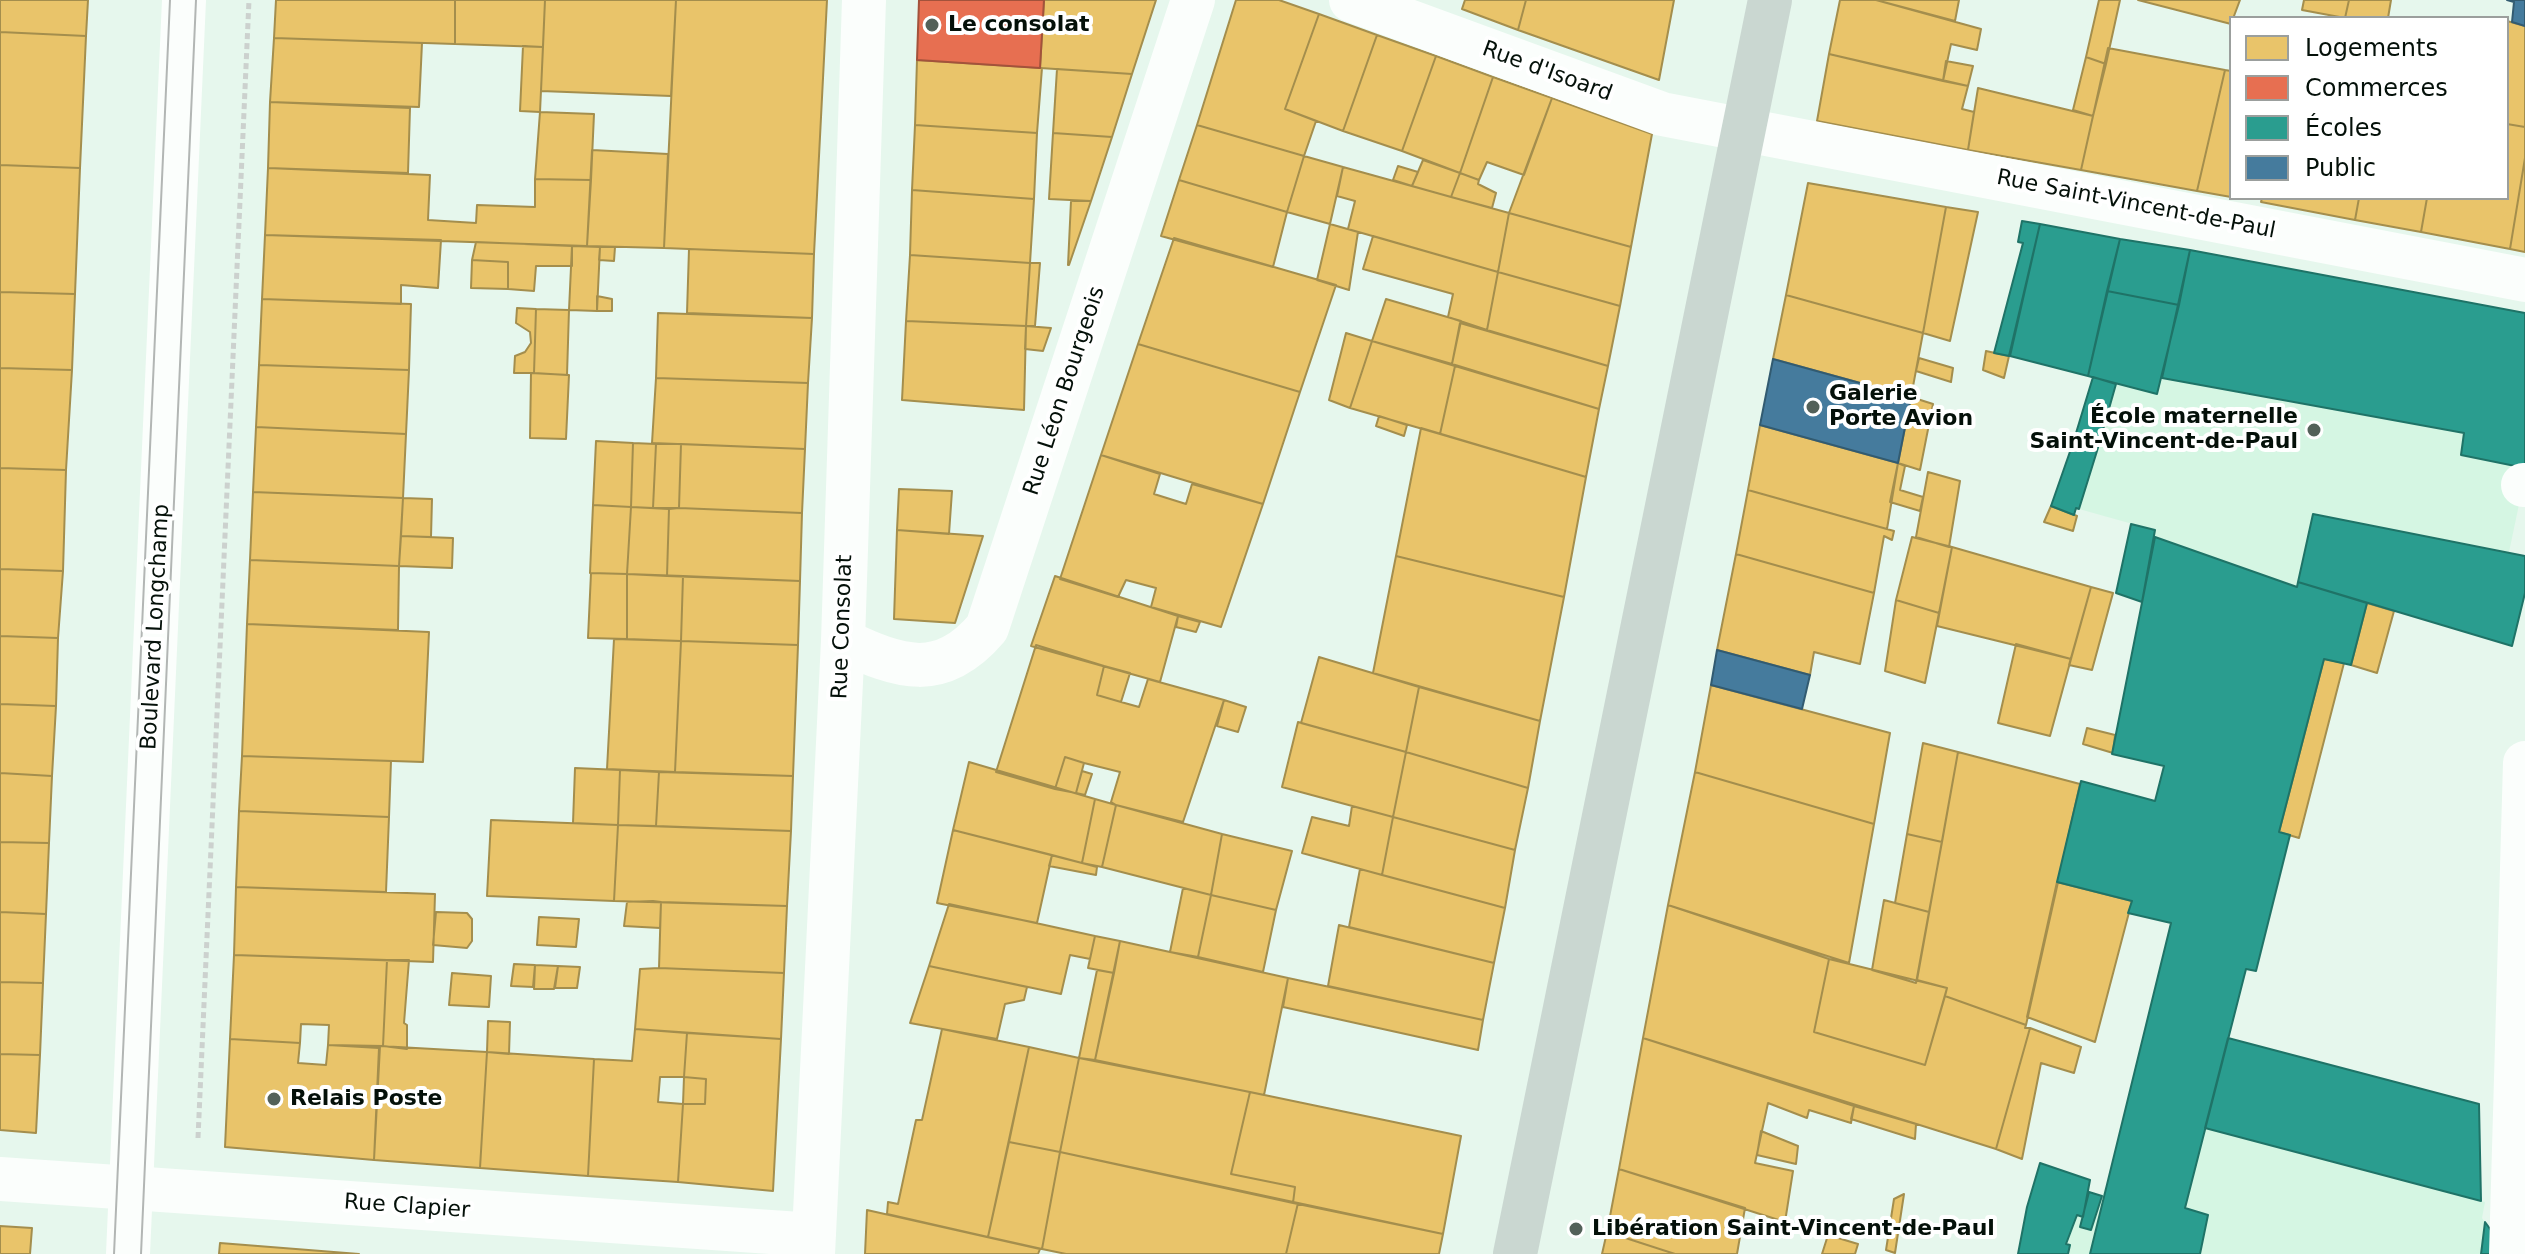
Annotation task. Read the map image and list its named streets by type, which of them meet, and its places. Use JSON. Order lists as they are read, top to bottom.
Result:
{
  "streets": {
    "street": [
      "Rue d'Isoard",
      "Rue Saint-Vincent-de-Paul",
      "Rue Léon Bourgeois",
      "Boulevard Longchamp",
      "Rue Consolat",
      "Rue Clapier"
    ]
  },
  "crossings": [
    ["Rue d'Isoard", "Rue Saint-Vincent-de-Paul"],
    ["Rue Léon Bourgeois", "Rue Consolat"],
    ["Boulevard Longchamp", "Rue Clapier"],
    ["Rue Consolat", "Rue Clapier"]
  ],
  "places": [
    "Le consolat",
    "Galerie Porte Avion",
    "École maternelle Saint-Vincent-de-Paul",
    "Relais Poste",
    "Libération Saint-Vincent-de-Paul"
  ],
  "legend": [
    "Logements",
    "Commerces",
    "Écoles",
    "Public"
  ]
}
